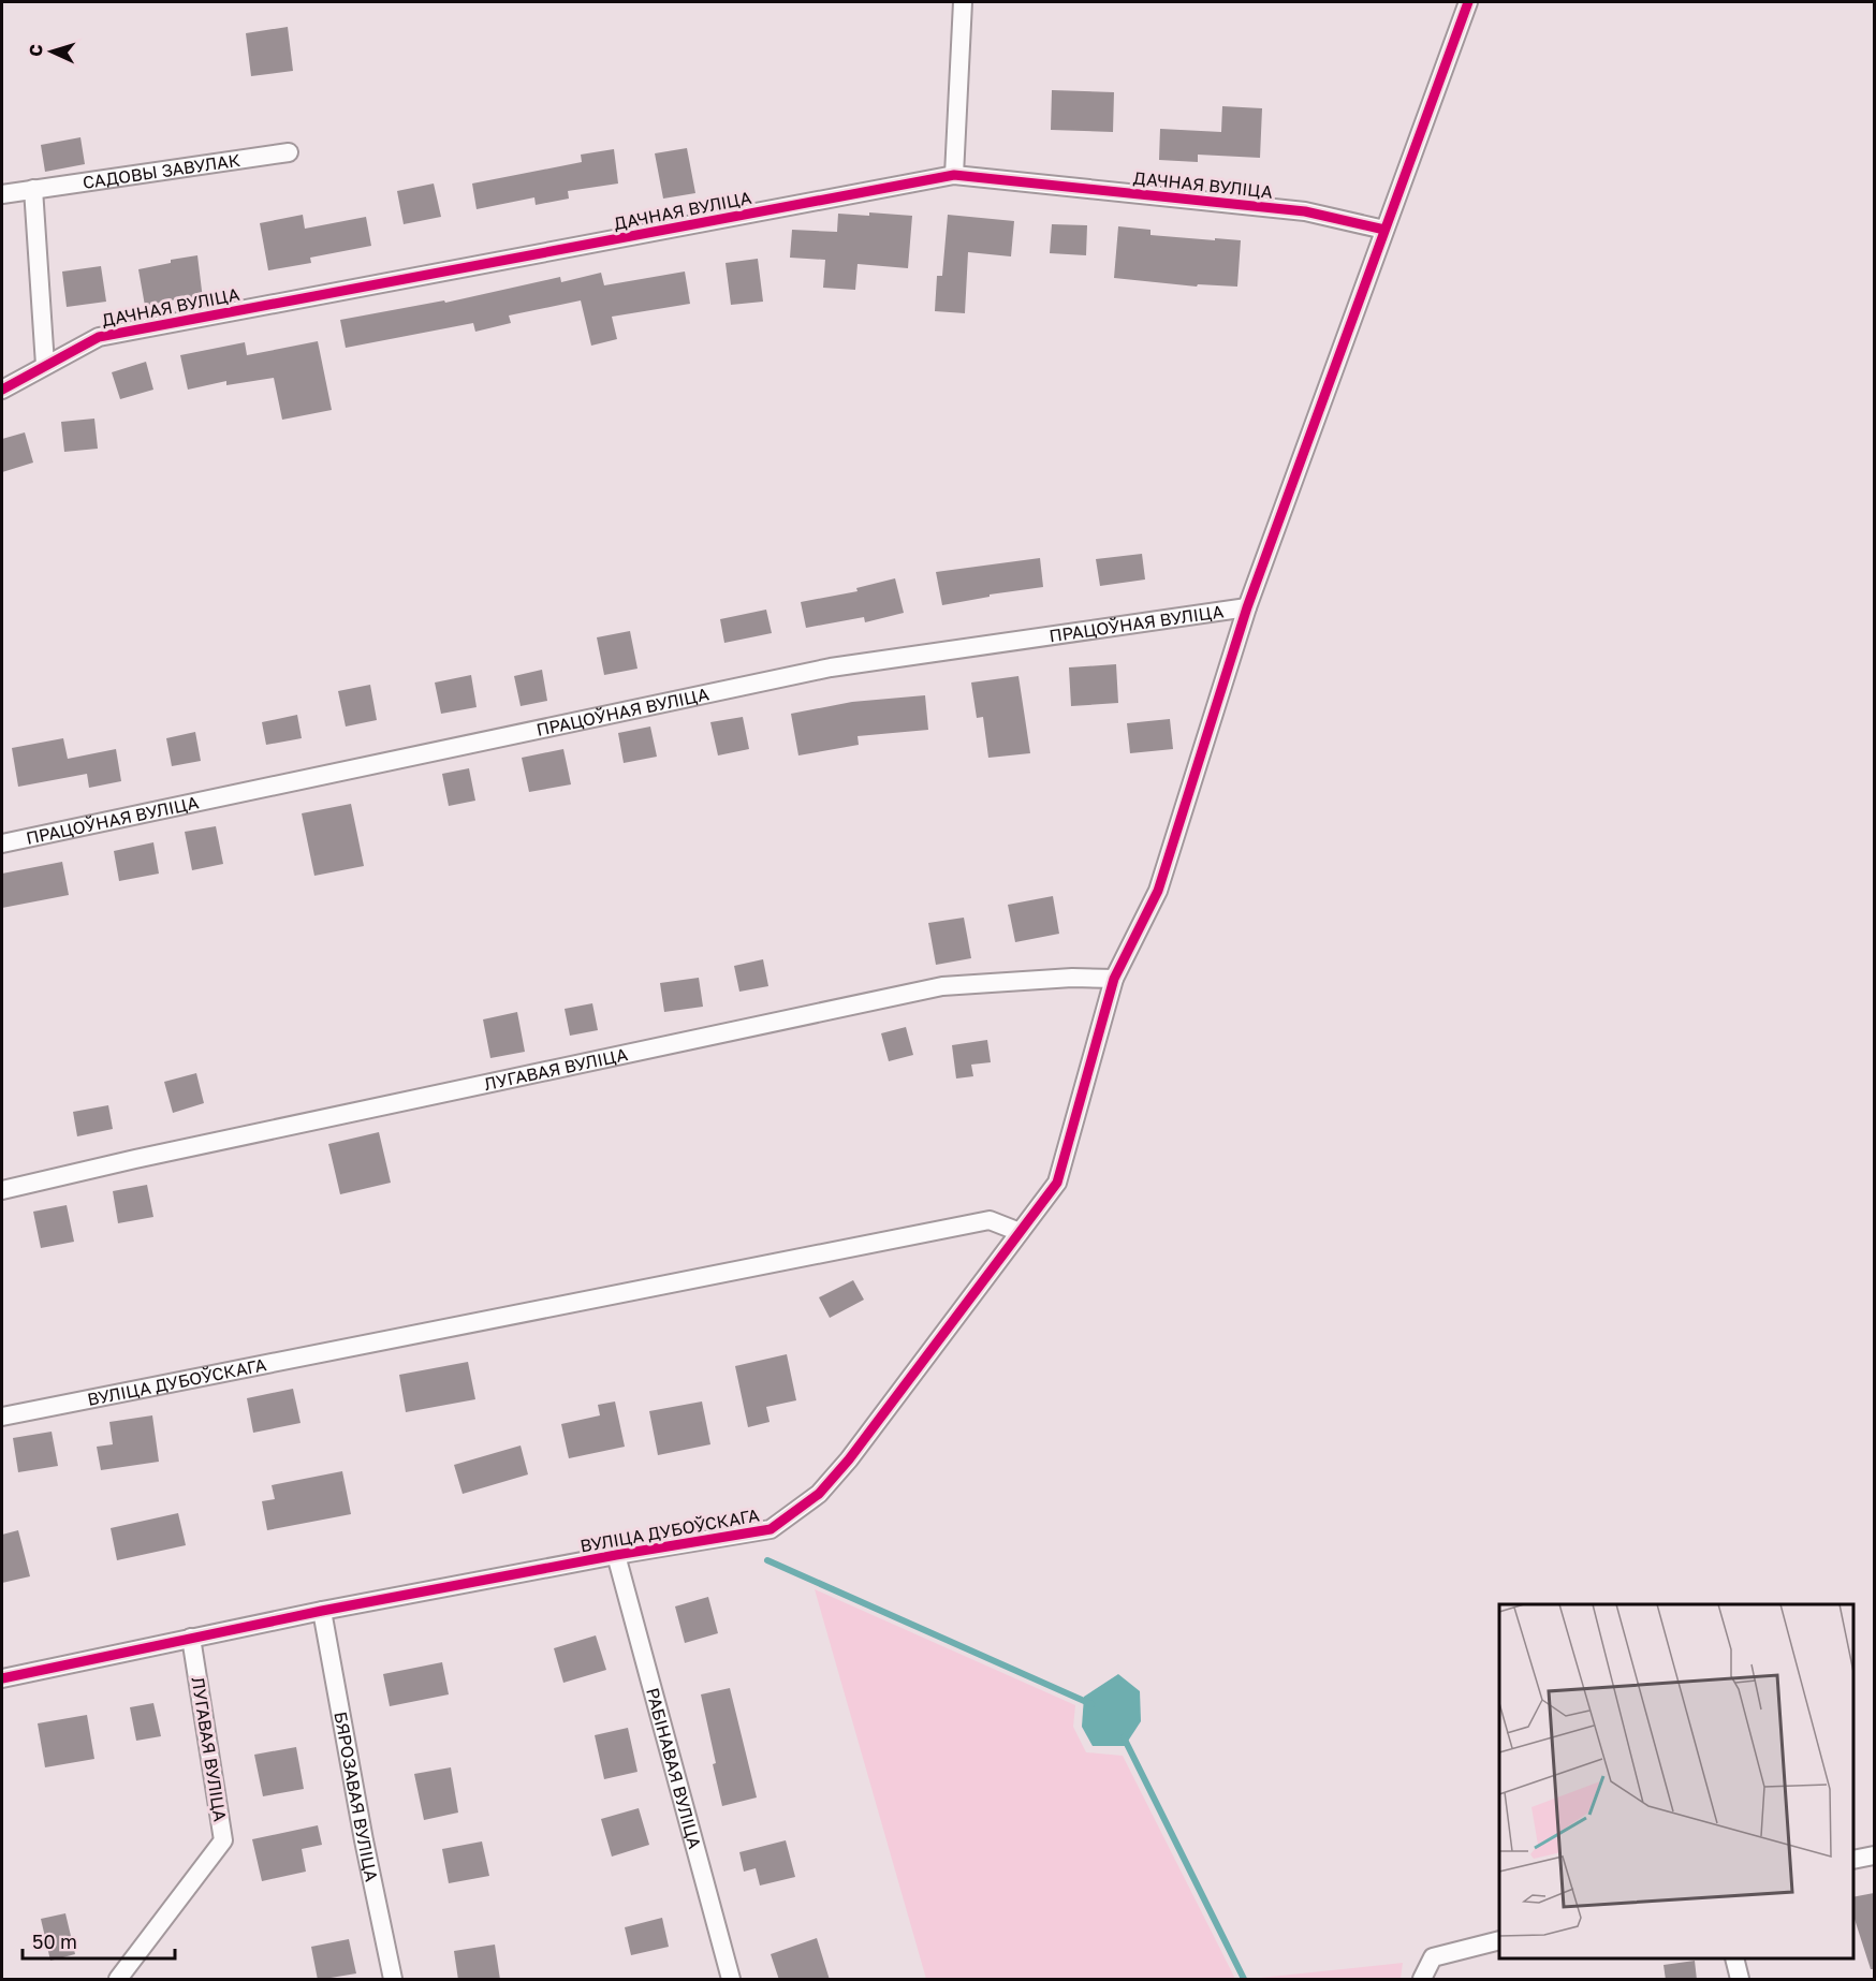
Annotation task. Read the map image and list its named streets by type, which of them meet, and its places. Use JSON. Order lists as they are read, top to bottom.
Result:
{
  "streets": {
    "street": [
      "САДОВЫ ЗАВУЛАК",
      "ДАЧНАЯ ВУЛІЦА",
      "ПРАЦОЎНАЯ ВУЛІЦА",
      "ЛУГАВАЯ ВУЛІЦА",
      "ВУЛІЦА ДУБОЎСКАГА",
      "РАБІНАВАЯ ВУЛІЦА",
      "БЯРОЗАВАЯ ВУЛІЦА"
    ]
  },
  "crossings": [
    ["ЛУГАВАЯ ВУЛІЦА", "ВУЛІЦА ДУБОЎСКАГА"],
    ["ВУЛІЦА ДУБОЎСКАГА", "РАБІНАВАЯ ВУЛІЦА"],
    ["ВУЛІЦА ДУБОЎСКАГА", "БЯРОЗАВАЯ ВУЛІЦА"]
  ],
  "scale_bar": "50 m",
  "north": "left"
}
